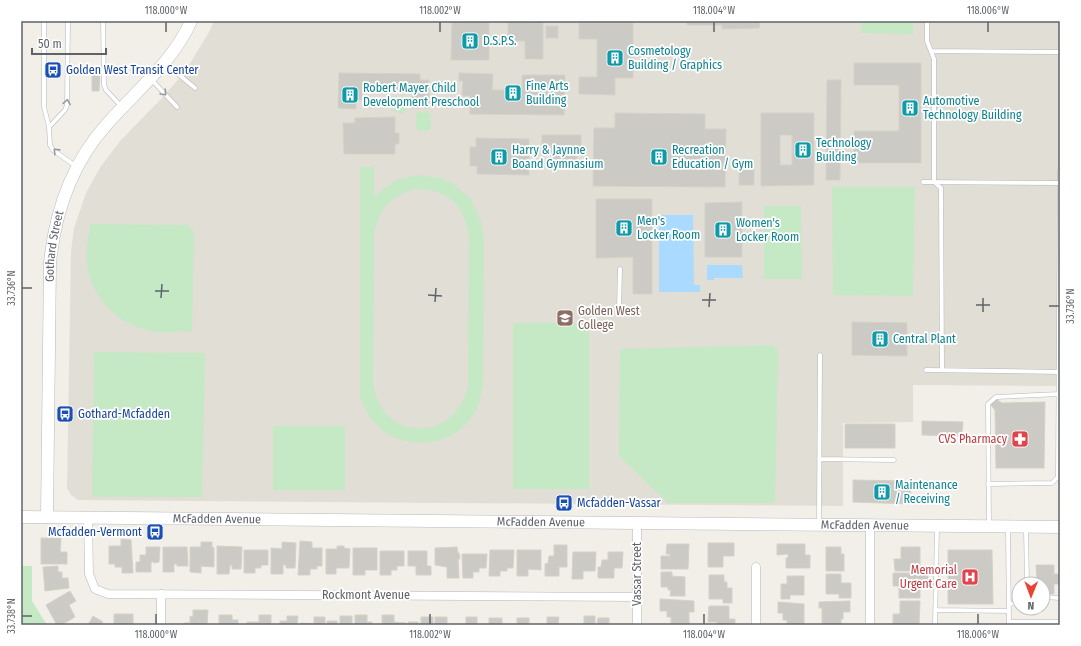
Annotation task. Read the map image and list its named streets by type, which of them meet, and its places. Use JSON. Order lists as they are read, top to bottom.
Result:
{
  "streets": {
    "street": [
      "Gothard Street",
      "McFadden Avenue",
      "Vassar Street",
      "Rockmont Avenue"
    ]
  },
  "crossings": [
    ["Gothard Street", "McFadden Avenue"],
    ["McFadden Avenue", "Vassar Street"],
    ["McFadden Avenue", "Rockmont Avenue"],
    ["Vassar Street", "Rockmont Avenue"]
  ],
  "places": {
    "building": [
      "D.S.P.S.",
      "Cosmetology Building / Graphics",
      "Fine Arts Building",
      "Robert Mayer Child Development Preschool",
      "Automotive Technology Building",
      "Technology Building",
      "Harry & Jaynne Boand Gymnasium",
      "Recreation Education / Gym",
      "Men's Locker Room",
      "Women's Locker Room",
      "Central Plant",
      "Maintenance / Receiving"
    ],
    "bus stop": [
      "Golden West Transit Center",
      "Gothard-Mcfadden",
      "Mcfadden-Vassar",
      "Mcfadden-Vermont"
    ],
    "school or university": ["Golden West College"],
    "pharmacy": ["CVS Pharmacy"],
    "hospital": ["Memorial Urgent Care"]
  },
  "scale_bar": "50 m",
  "north": "bottom",
  "coordinates": [
    "118.000°W",
    "118.002°W",
    "118.004°W",
    "118.006°W",
    "33.736°N",
    "33.738°N"
  ]
}
